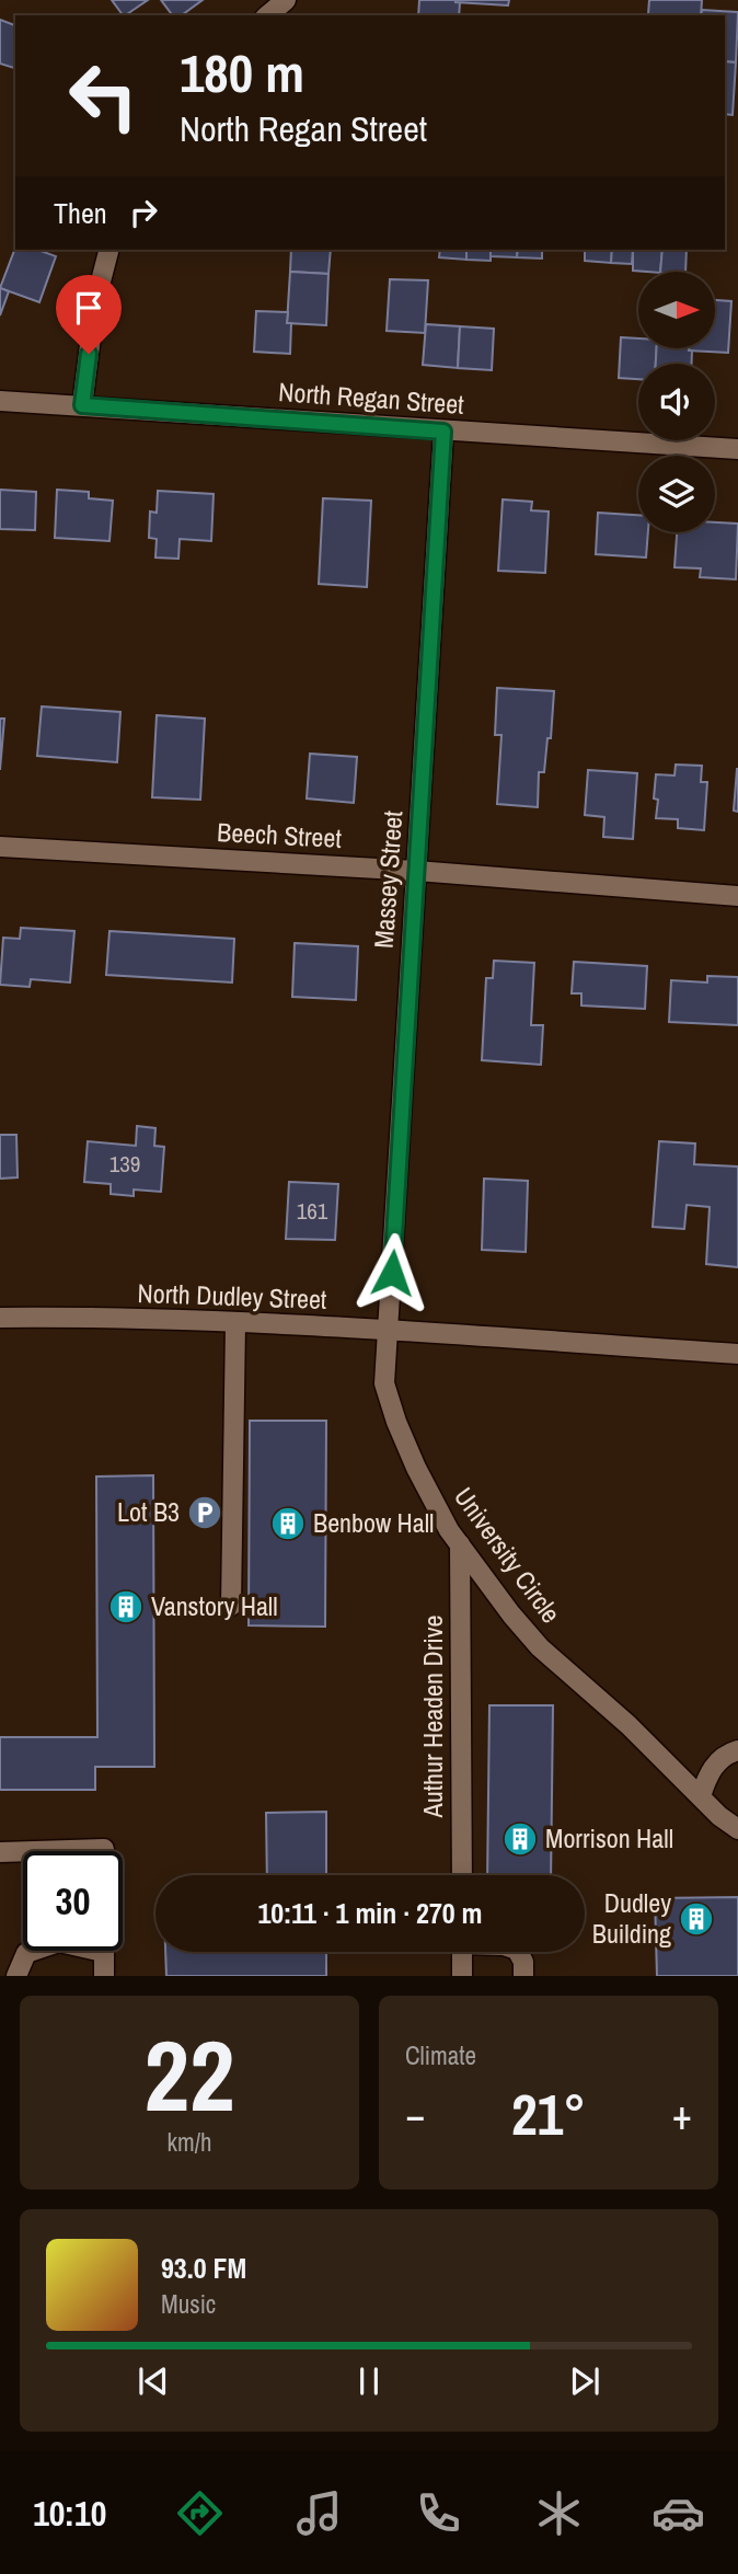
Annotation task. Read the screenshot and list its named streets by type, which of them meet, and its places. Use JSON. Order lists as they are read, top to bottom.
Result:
{
  "streets": {
    "street": [
      "North Regan Street",
      "Beech Street",
      "Massey Street",
      "North Dudley Street",
      "University Circle",
      "Authur Headen Drive"
    ]
  },
  "crossings": [
    ["North Regan Street", "Massey Street"],
    ["Beech Street", "Massey Street"],
    ["Massey Street", "North Dudley Street"],
    ["Massey Street", "University Circle"],
    ["North Dudley Street", "University Circle"],
    ["University Circle", "Authur Headen Drive"]
  ],
  "places": {
    "parking": ["Lot B3"],
    "building": [
      "Benbow Hall",
      "Vanstory Hall",
      "Morrison Hall",
      "Dudley Building"
    ]
  },
  "house_numbers": ["139", "161"],
  "north": "right",
  "page": {
    "turn": ["180 m", "North Regan Street"],
    "then": "Then",
    "limit": "30",
    "trip": "10:11 · 1 min · 270 m",
    "tile": [
      ["22", "km/h"],
      "Climate"
    ],
    "heat": ["−", "21°", "+"],
    "song": ["93.0 FM", "Music"],
    "tabs": "10:10"
  }
}
